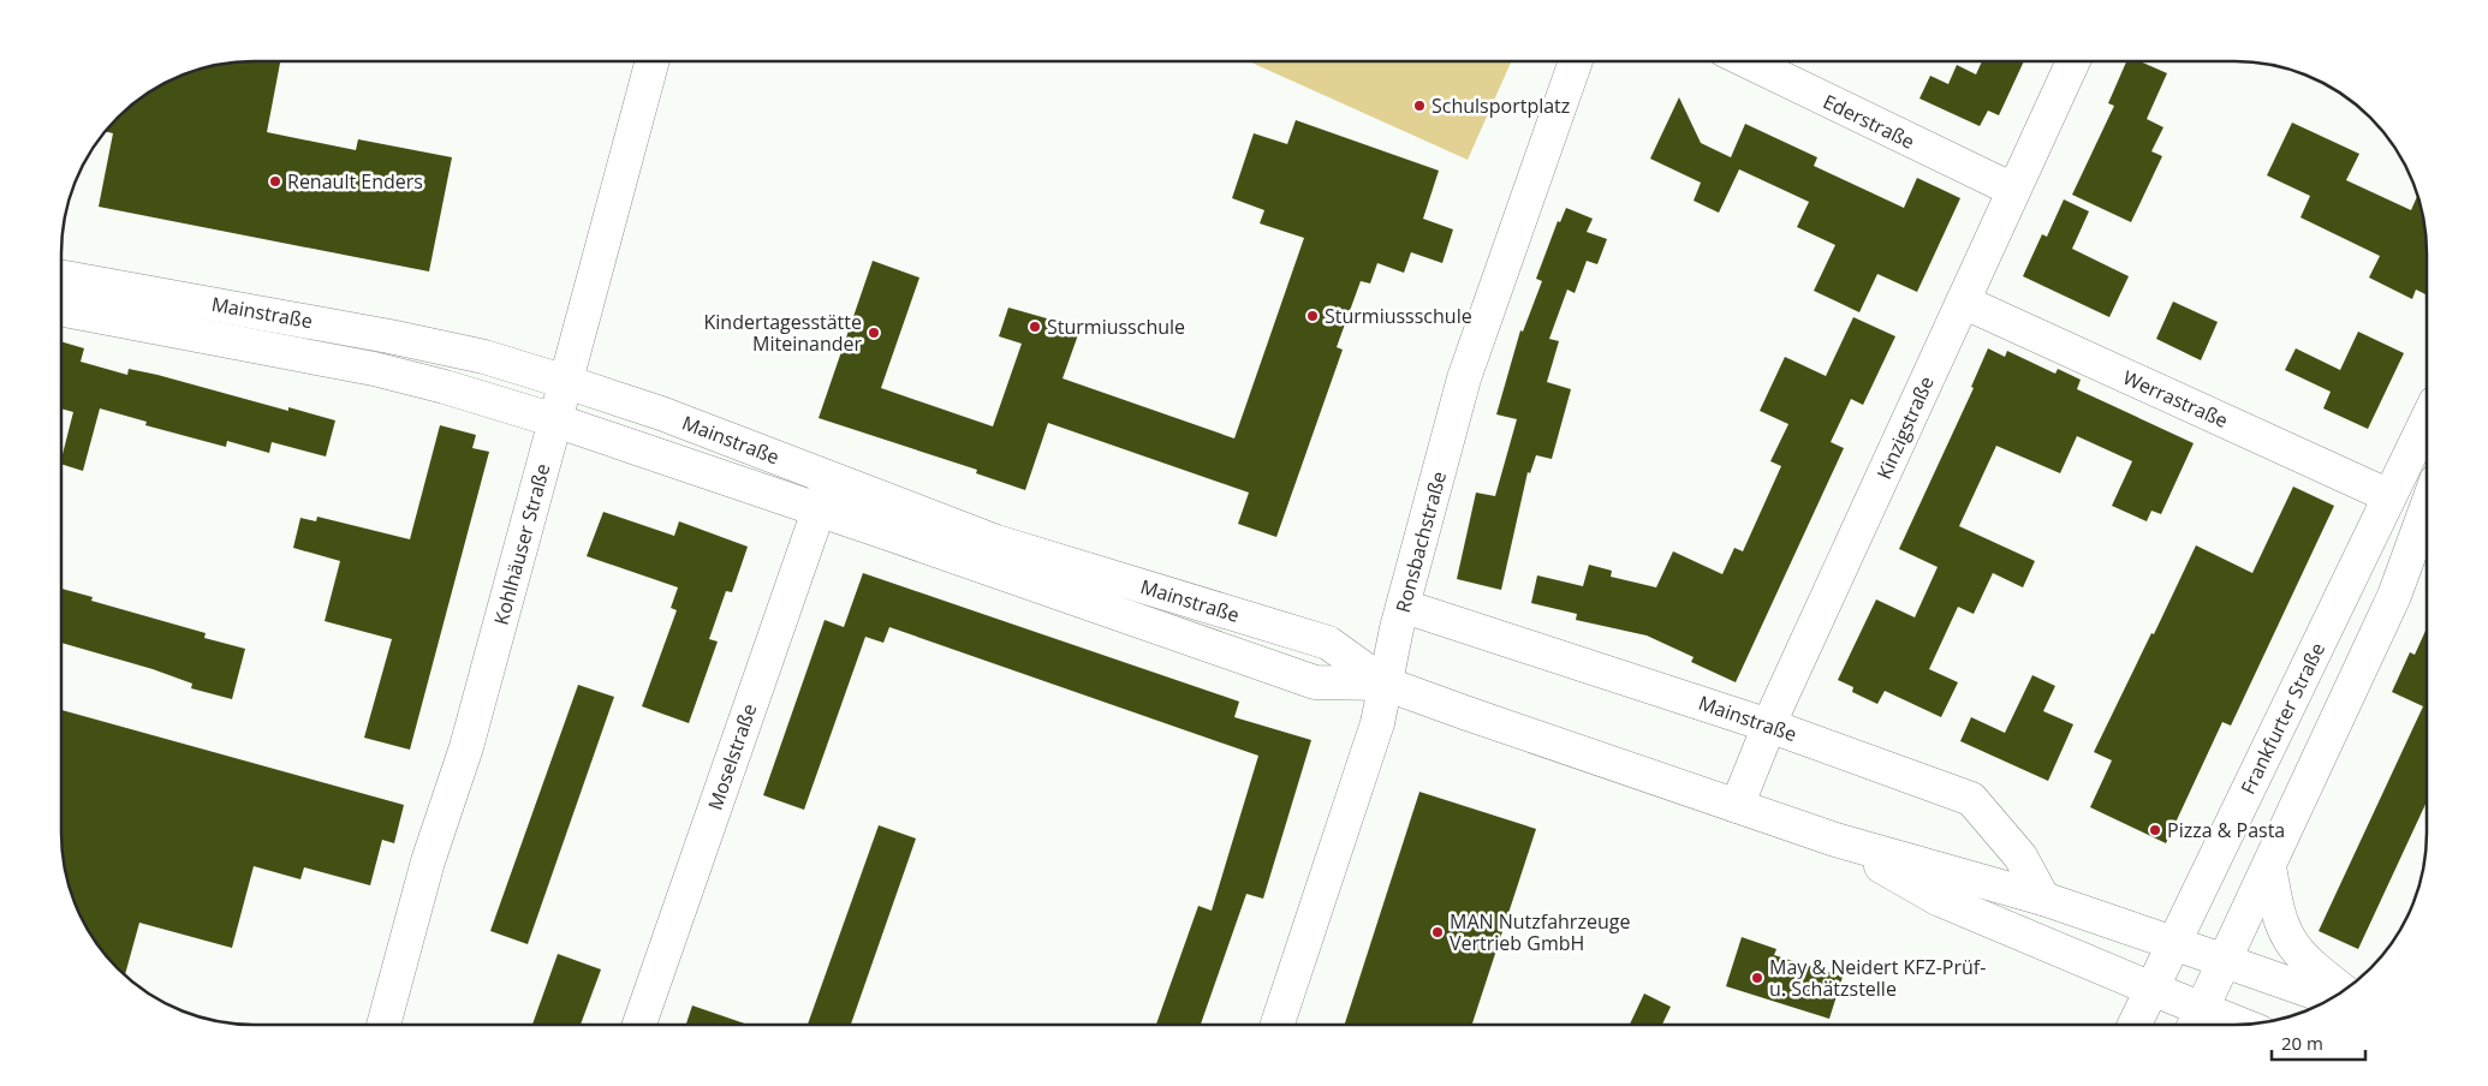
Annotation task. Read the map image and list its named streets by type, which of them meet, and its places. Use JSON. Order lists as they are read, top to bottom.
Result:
{
  "streets": {
    "main road": [
      "Ederstraße",
      "Mainstraße",
      "Werrastraße",
      "Kinzigstraße",
      "Ronsbachstraße",
      "Kohlhäuser Straße",
      "Frankfurter Straße",
      "Moselstraße"
    ]
  },
  "crossings": [
    ["Ederstraße", "Kinzigstraße"],
    ["Mainstraße", "Kinzigstraße"],
    ["Mainstraße", "Ronsbachstraße"],
    ["Mainstraße", "Kohlhäuser Straße"],
    ["Mainstraße", "Frankfurter Straße"],
    ["Mainstraße", "Moselstraße"],
    ["Werrastraße", "Kinzigstraße"],
    ["Werrastraße", "Frankfurter Straße"]
  ],
  "places": [
    "Schulsportplatz",
    "Renault Enders",
    "Sturmiussschule",
    "Sturmiusschule",
    "Kindertagesstätte Miteinander",
    "Pizza & Pasta",
    "MAN Nutzfahrzeuge Vertrieb GmbH",
    "May & Neidert KFZ-Prüf- u. Schätzstelle"
  ],
  "scale_bar": "20 m"
}
